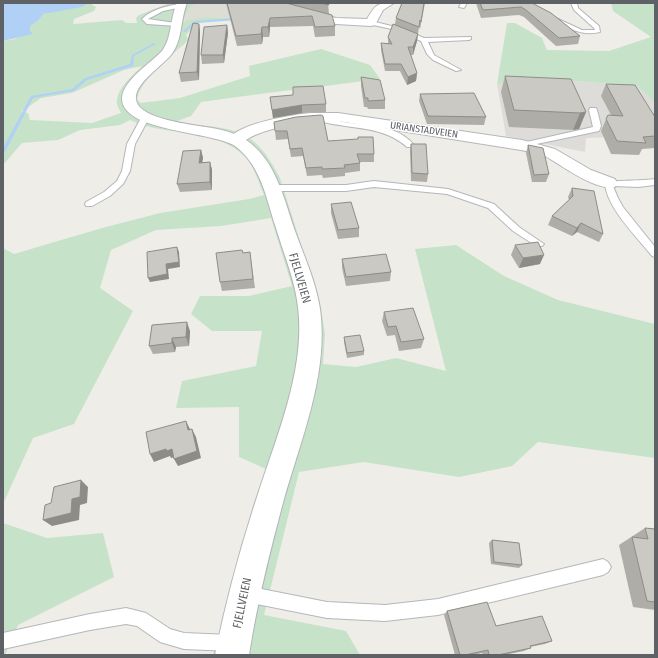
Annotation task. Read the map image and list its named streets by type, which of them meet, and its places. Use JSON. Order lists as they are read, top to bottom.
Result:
{
  "streets": {
    "main road": ["URIANSTADVEIEN", "FJELLVEIEN"]
  },
  "crossings": [
    ["URIANSTADVEIEN", "FJELLVEIEN"]
  ]
}
